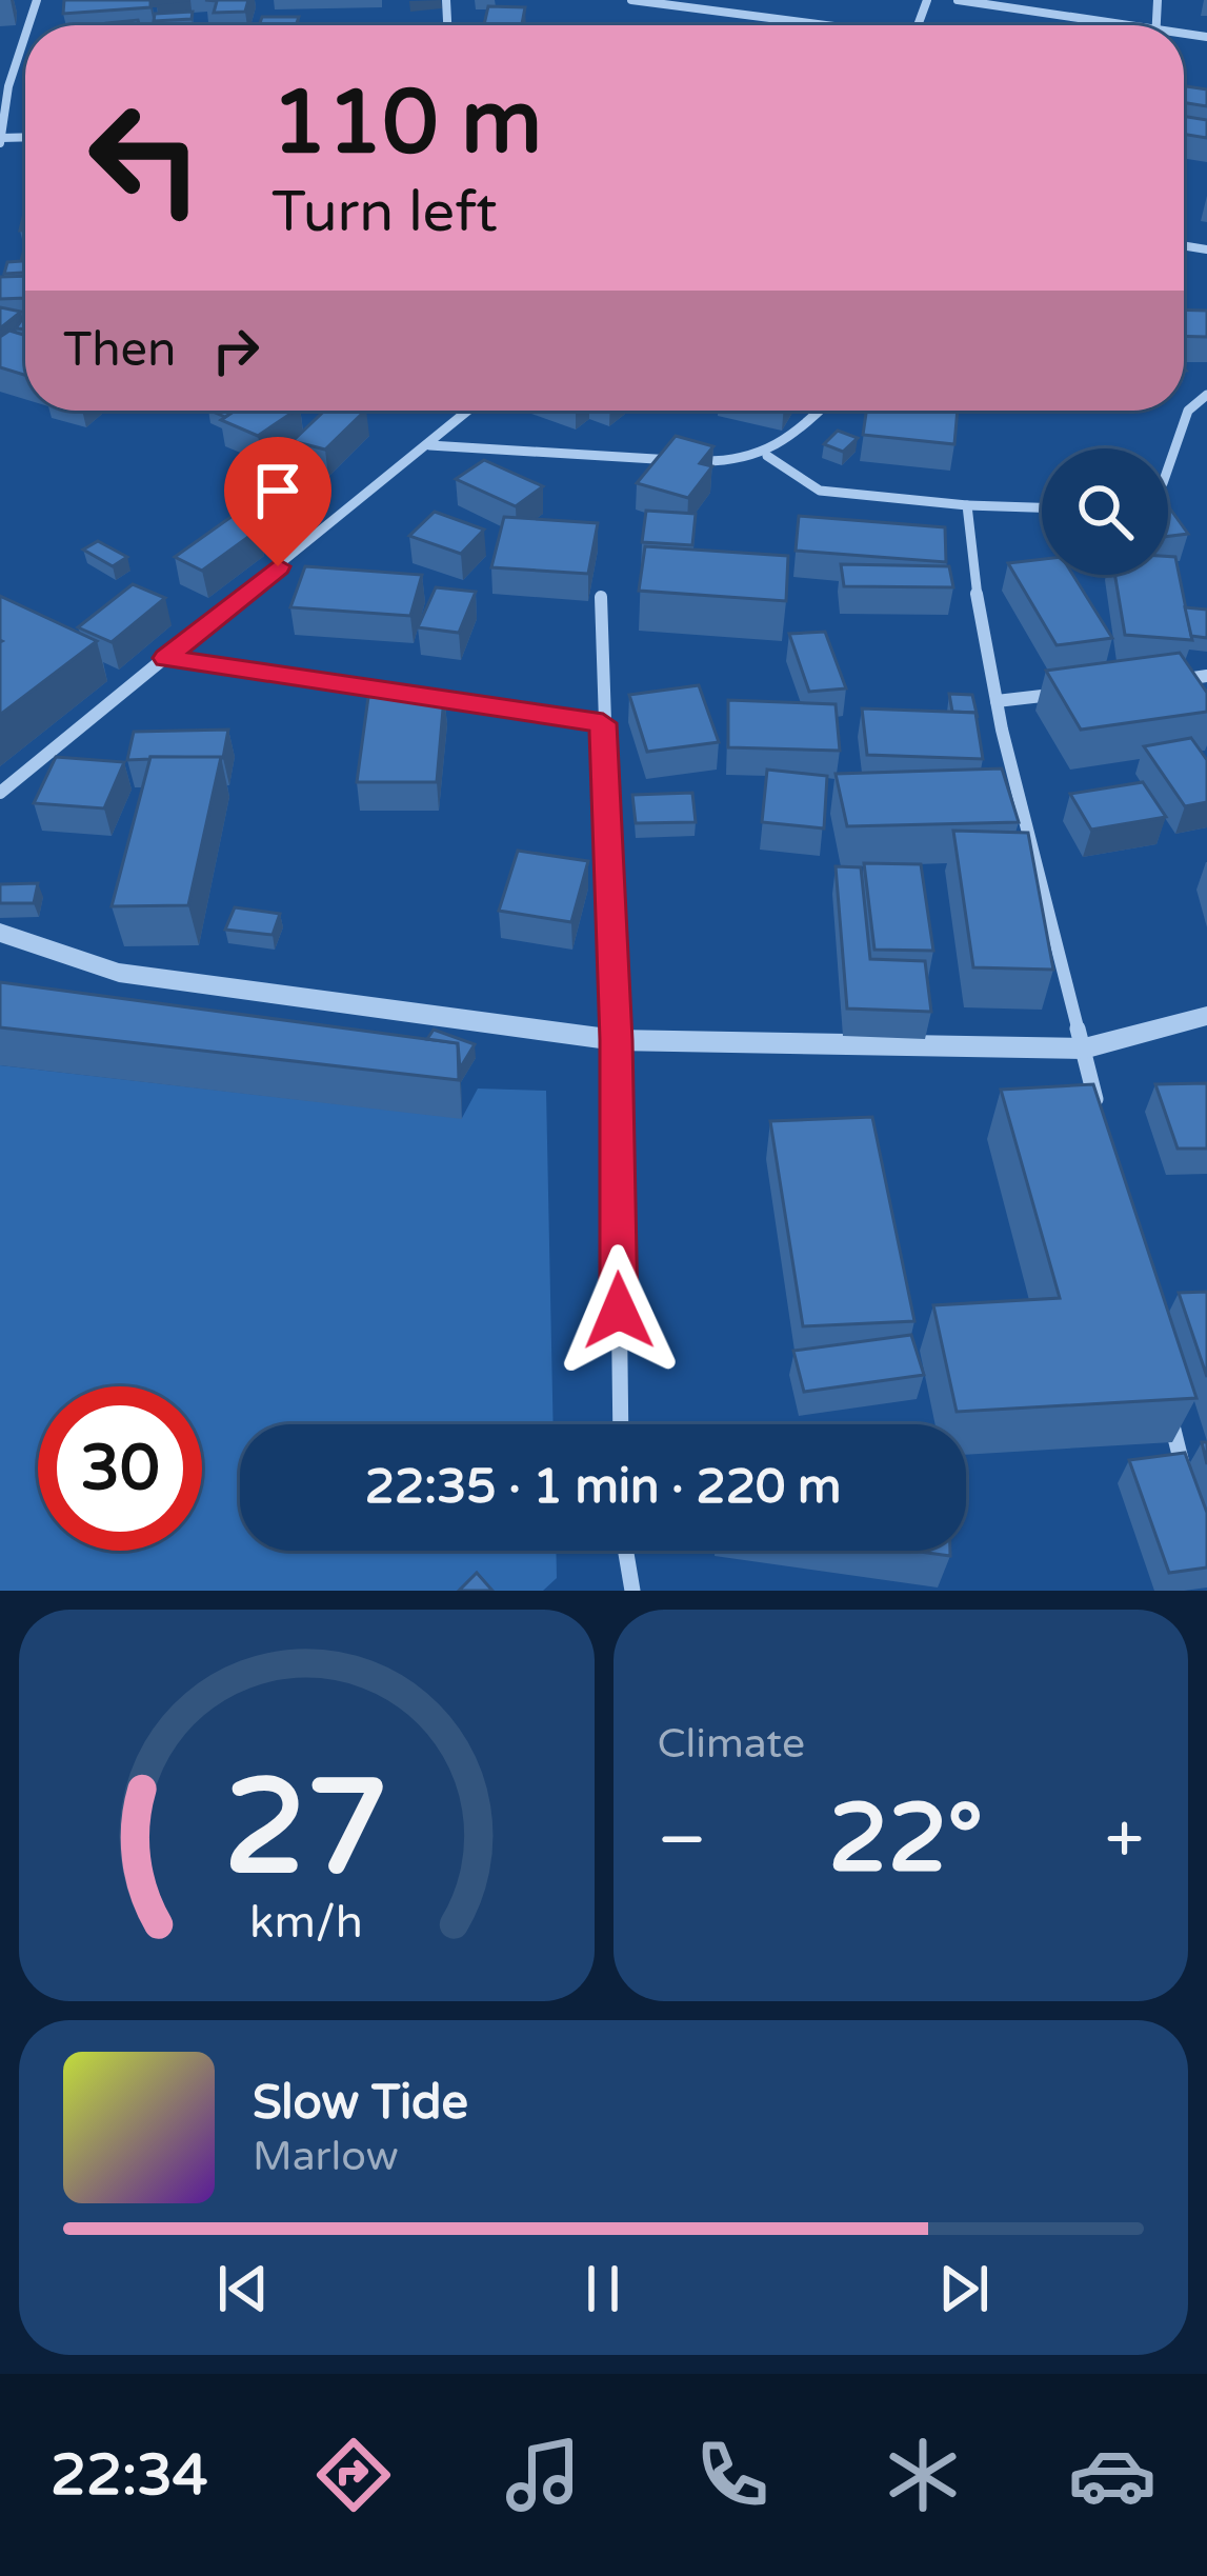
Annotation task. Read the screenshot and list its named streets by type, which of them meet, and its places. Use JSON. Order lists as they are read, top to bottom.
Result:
{
  "page": {
    "turn": ["110 m", "Turn left"],
    "then": "Then",
    "limit": "30",
    "trip": "22:35 · 1 min · 220 m",
    "tile": "Climate",
    "heat": ["−", "22°", "+"],
    "song": ["Slow Tide", "Marlow"],
    "tabs": "22:34",
    "gauge": ["27", "km/h"]
  }
}
